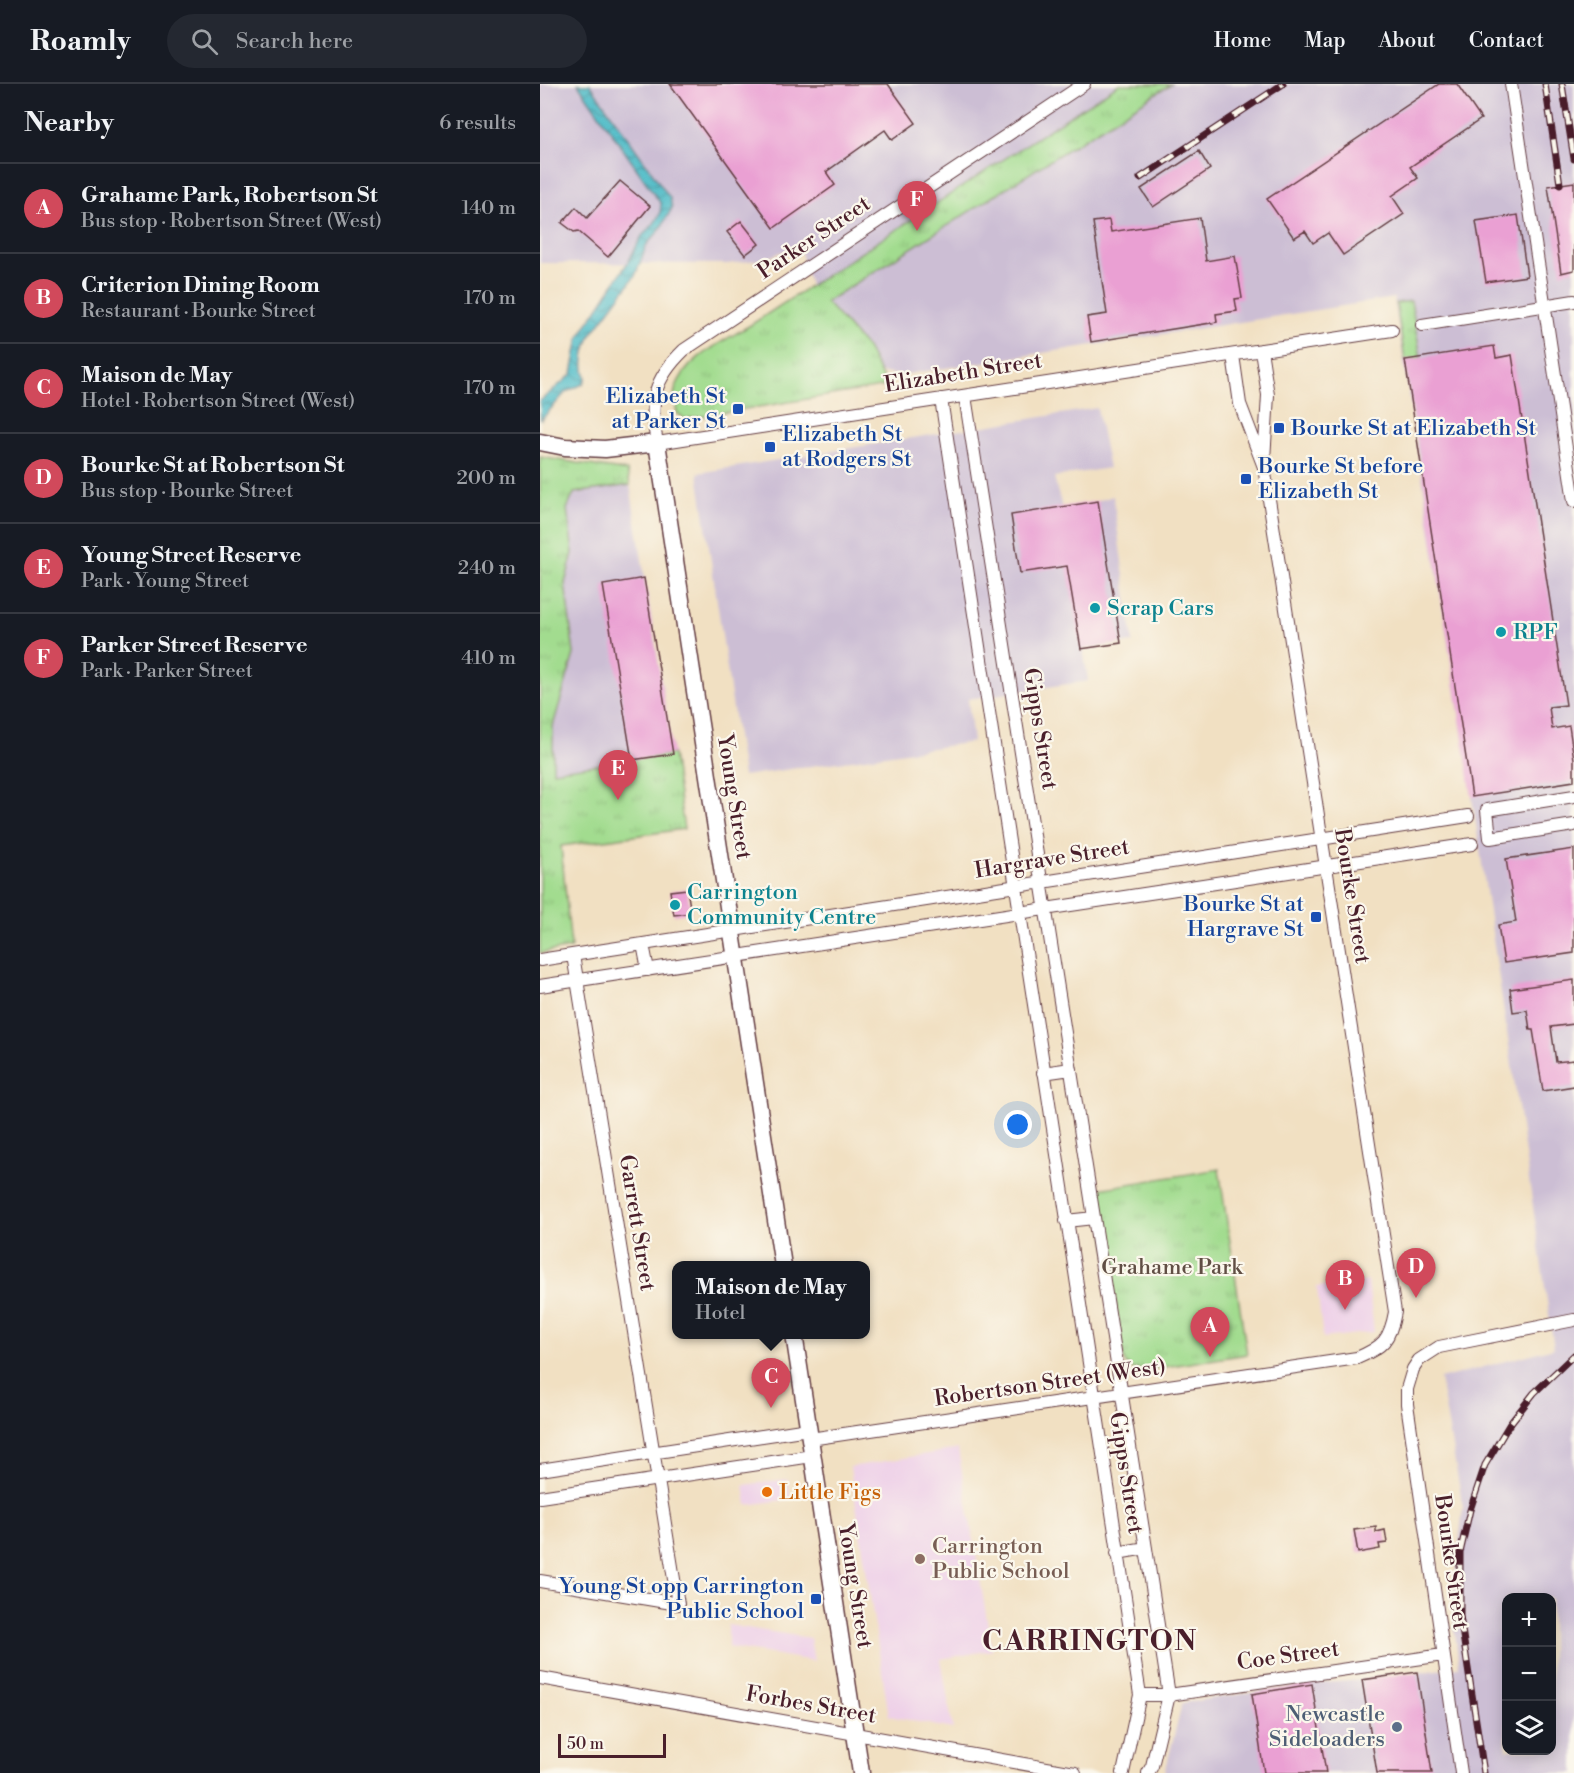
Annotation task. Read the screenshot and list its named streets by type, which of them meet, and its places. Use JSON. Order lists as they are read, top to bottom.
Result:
{
  "streets": {
    "main road": ["Elizabeth Street", "Young Street"],
    "street": [
      "Parker Street",
      "Gipps Street",
      "Hargrave Street",
      "Bourke Street",
      "Garrett Street",
      "Robertson Street (West)",
      "Coe Street",
      "Forbes Street"
    ]
  },
  "crossings": [
    ["Parker Street", "Elizabeth Street"],
    ["Parker Street", "Young Street"],
    ["Elizabeth Street", "Gipps Street"],
    ["Elizabeth Street", "Young Street"],
    ["Elizabeth Street", "Bourke Street"],
    ["Gipps Street", "Hargrave Street"],
    ["Gipps Street", "Robertson Street (West)"],
    ["Gipps Street", "Coe Street"],
    ["Young Street", "Hargrave Street"],
    ["Young Street", "Robertson Street (West)"],
    ["Young Street", "Forbes Street"],
    ["Hargrave Street", "Bourke Street"],
    ["Hargrave Street", "Garrett Street"],
    ["Bourke Street", "Robertson Street (West)"],
    ["Bourke Street", "Coe Street"],
    ["Garrett Street", "Robertson Street (West)"]
  ],
  "districts": ["CARRINGTON"],
  "parks": ["Grahame Park"],
  "places": {
    "transit": [
      "Elizabeth St at Parker St",
      "Bourke St at Elizabeth St",
      "Elizabeth St at Rodgers St",
      "Bourke St before Elizabeth St",
      "Bourke St at Hargrave St",
      "Young St opp Carrington Public School"
    ],
    "other": [
      "Scrap Cars",
      "RPF",
      "Carrington Community Centre",
      "Little Figs",
      "Carrington Public School",
      "Newcastle Sideloaders"
    ]
  },
  "scale_bar": "50 m",
  "page": {
    "header": "Roamly",
    "search": "Search here",
    "nav": [
      "Home",
      "Map",
      "About",
      "Contact"
    ],
    "heading": ["Nearby", "6 results"],
    "list": [
      {
        "mark": "A",
        "name": "Grahame Park, Robertson St",
        "note": "Bus stop · Robertson Street (West)",
        "value": "140 m"
      },
      {
        "mark": "B",
        "name": "Criterion Dining Room",
        "note": "Restaurant · Bourke Street",
        "value": "170 m"
      },
      {
        "mark": "C",
        "name": "Maison de May",
        "note": "Hotel · Robertson Street (West)",
        "value": "170 m"
      },
      {
        "mark": "D",
        "name": "Bourke St at Robertson St",
        "note": "Bus stop · Bourke Street",
        "value": "200 m"
      },
      {
        "mark": "E",
        "name": "Young Street Reserve",
        "note": "Park · Young Street",
        "value": "240 m"
      },
      {
        "mark": "F",
        "name": "Parker Street Reserve",
        "note": "Park · Parker Street",
        "value": "410 m"
      }
    ],
    "pins": [
      "F",
      "E",
      "D",
      "B",
      "A",
      "C"
    ],
    "popup": ["Maison de May", "Hotel"],
    "map_buttons": ["+", "−"],
    "scale": "50 m"
  }
}
